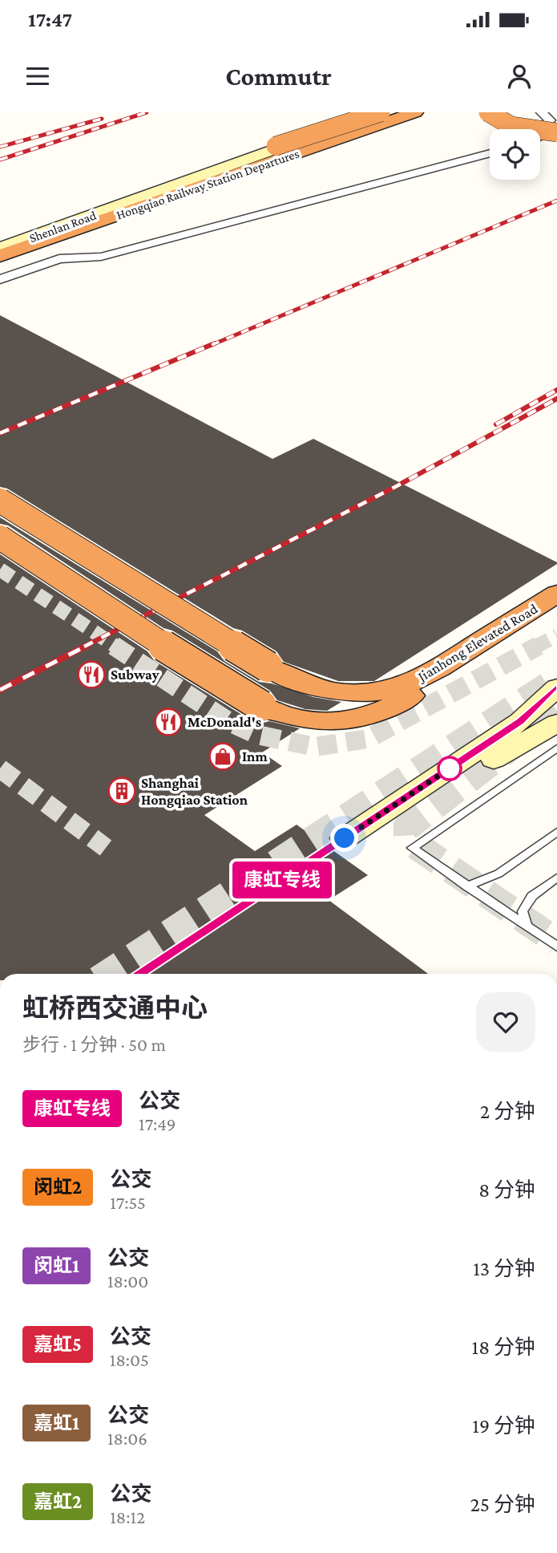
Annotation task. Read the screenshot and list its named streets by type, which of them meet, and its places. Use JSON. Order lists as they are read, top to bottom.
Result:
{
  "streets": {
    "highway": ["Hongqiao Railway Station Departures", "Jianhong Elevated Road"],
    "street": ["Shenlan Road"]
  },
  "places": {
    "restaurant": ["Subway", "McDonald's"],
    "shop": ["Inm"],
    "building": ["Shanghai Hongqiao Station"]
  },
  "lines": ["bus line 康虹专线"],
  "page": {
    "status": "17:47",
    "header": "Commutr",
    "on_map": "康虹专线",
    "heading": ["虹桥西交通中心", "步行 · 1 分钟 · 50 m"],
    "list": [
      {
        "mark": "康虹专线",
        "name": "公交",
        "note": "17:49",
        "value": "2 分钟"
      },
      {
        "mark": "闵虹2",
        "name": "公交",
        "note": "17:55",
        "value": "8 分钟"
      },
      {
        "mark": "闵虹1",
        "name": "公交",
        "note": "18:00",
        "value": "13 分钟"
      },
      {
        "mark": "嘉虹5",
        "name": "公交",
        "note": "18:05",
        "value": "18 分钟"
      },
      {
        "mark": "嘉虹1",
        "name": "公交",
        "note": "18:06",
        "value": "19 分钟"
      },
      {
        "mark": "嘉虹2",
        "name": "公交",
        "note": "18:12",
        "value": "25 分钟"
      }
    ]
  }
}
